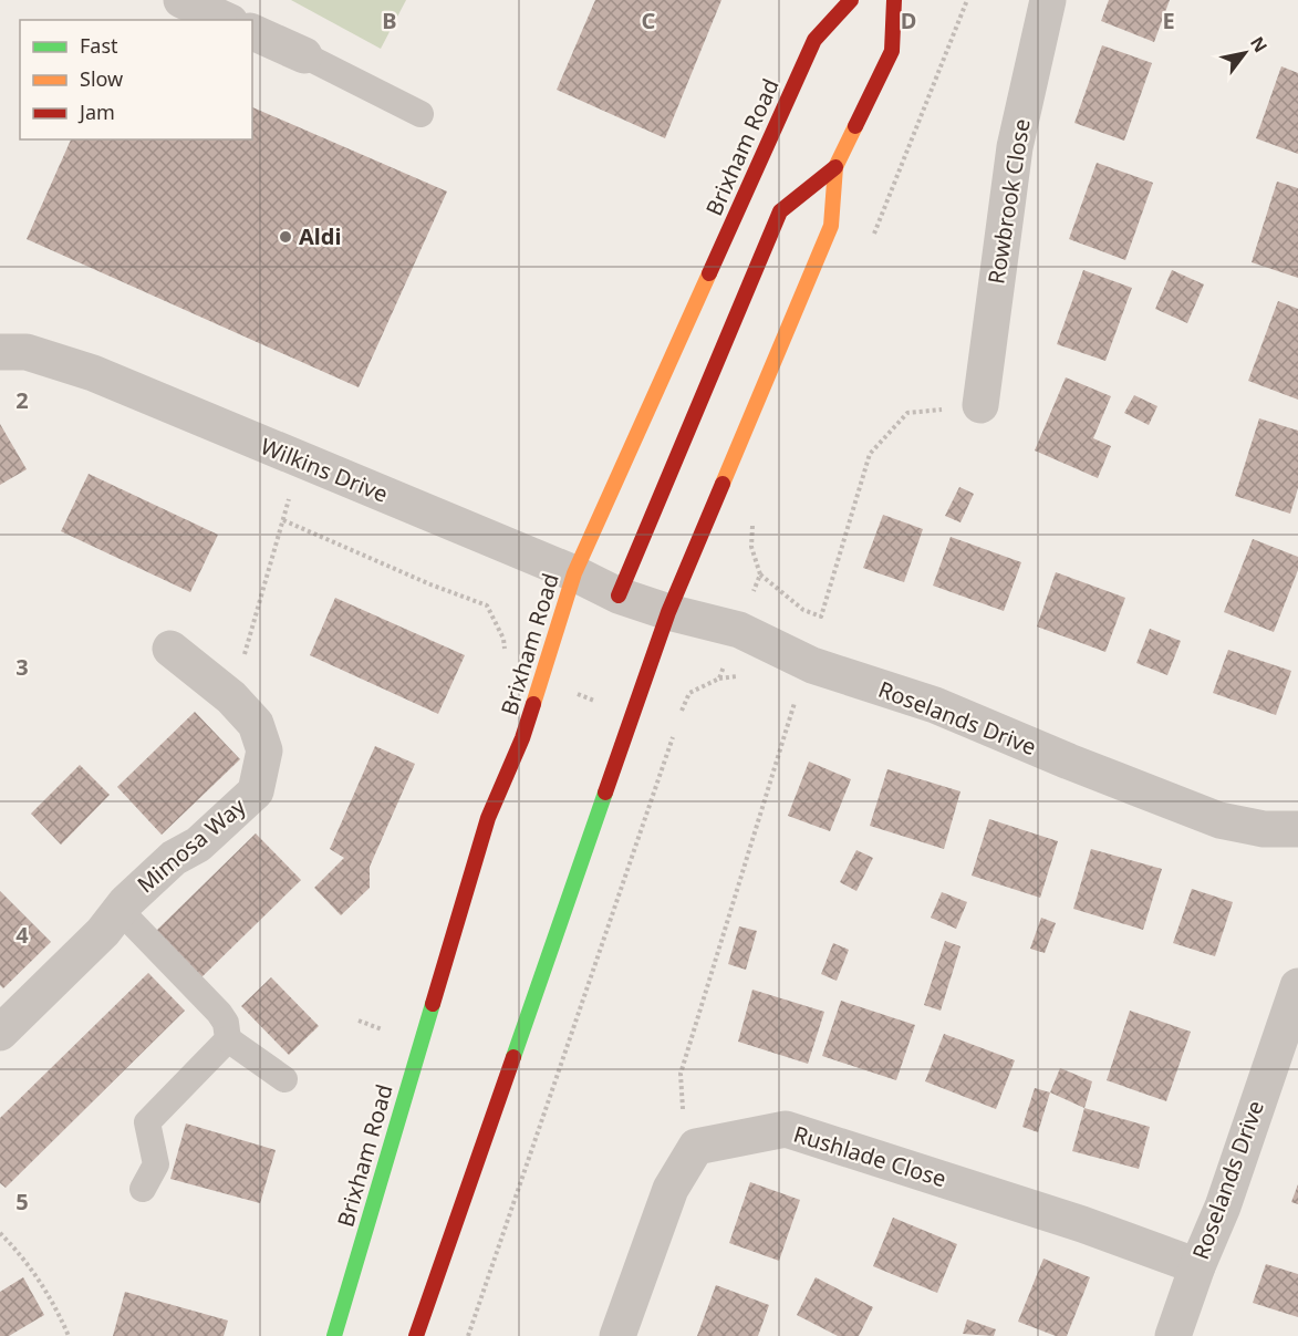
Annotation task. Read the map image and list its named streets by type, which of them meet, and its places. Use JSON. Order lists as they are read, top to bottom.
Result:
{
  "streets": {
    "main road": ["Brixham Road"],
    "street": [
      "Rowbrook Close",
      "Wilkins Drive",
      "Roselands Drive",
      "Mimosa Way",
      "Rushlade Close"
    ]
  },
  "crossings": [
    ["Brixham Road", "Wilkins Drive"],
    ["Wilkins Drive", "Roselands Drive"],
    ["Roselands Drive", "Rushlade Close"]
  ],
  "places": ["Aldi"],
  "legend": ["Fast", "Slow", "Jam"],
  "north": "top right",
  "grid": {
    "columns": [
      "B",
      "C",
      "D",
      "E"
    ],
    "rows": [
      "2",
      "3",
      "4",
      "5"
    ]
  }
}
